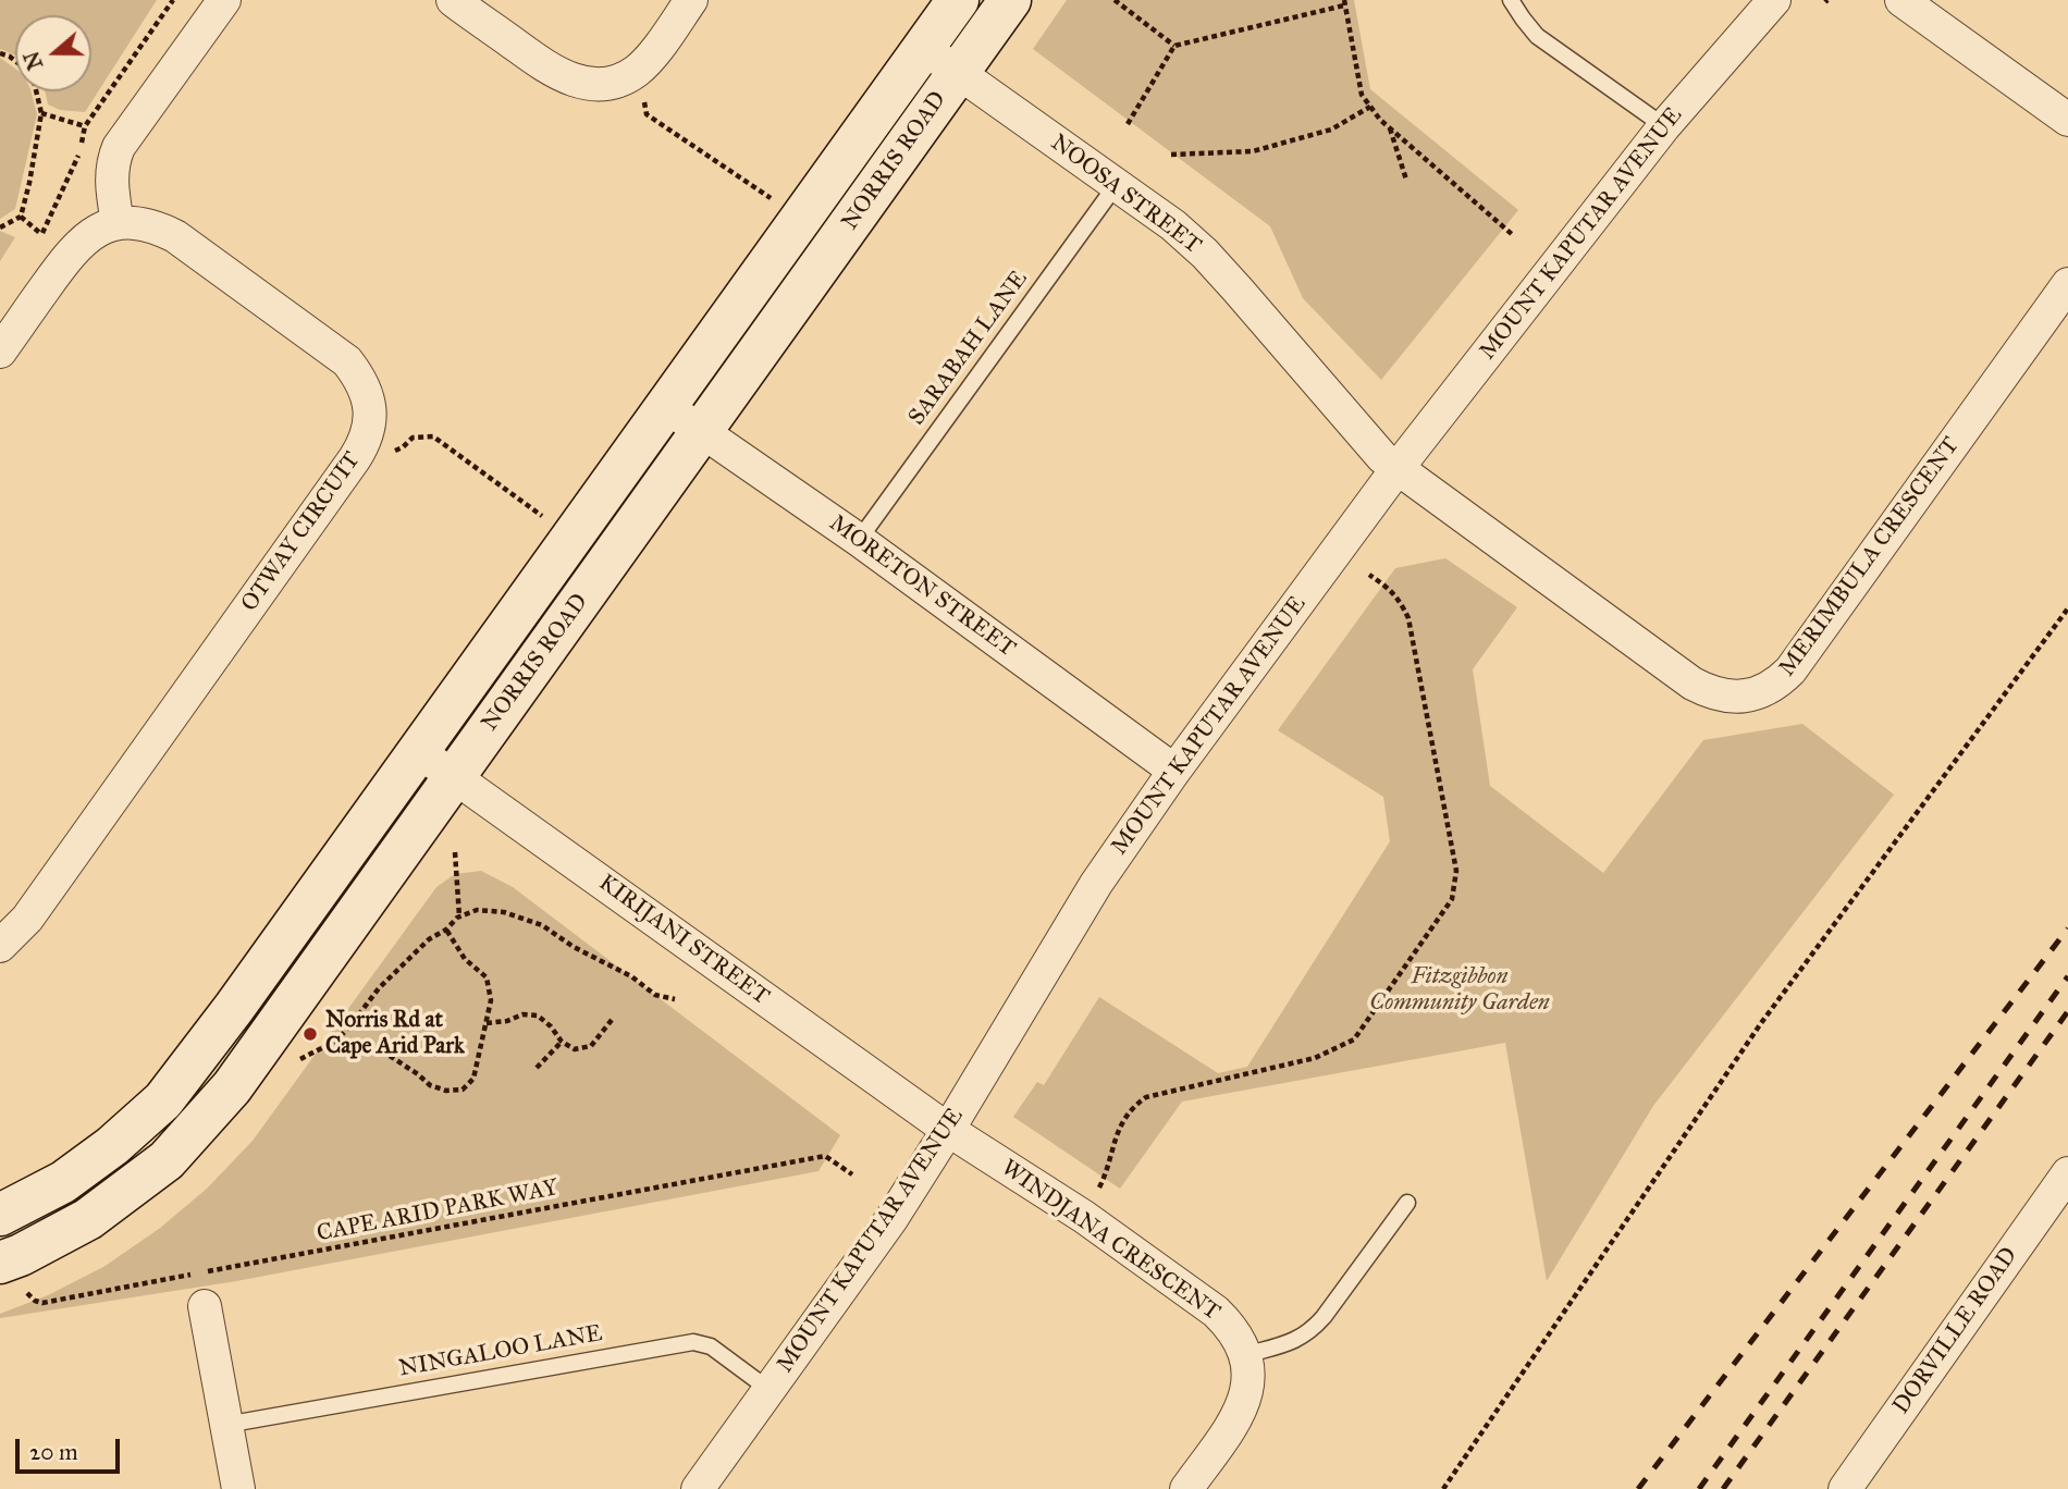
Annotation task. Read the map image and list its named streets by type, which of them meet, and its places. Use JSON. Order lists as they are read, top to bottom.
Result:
{
  "streets": {
    "main road": ["NORRIS ROAD"],
    "street": [
      "NOOSA STREET",
      "MOUNT KAPUTAR AVENUE",
      "OTWAY CIRCUIT",
      "MERIMBULA CRESCENT",
      "MORETON STREET",
      "KIRIJANI STREET",
      "WINDJANA CRESCENT",
      "DORVILLE ROAD"
    ],
    "lane": ["SARABAH LANE", "NINGALOO LANE"],
    "path": ["CAPE ARID PARK WAY"]
  },
  "crossings": [
    ["NORRIS ROAD", "NOOSA STREET"],
    ["NORRIS ROAD", "MORETON STREET"],
    ["NORRIS ROAD", "KIRIJANI STREET"],
    ["NORRIS ROAD", "CAPE ARID PARK WAY"],
    ["NOOSA STREET", "MOUNT KAPUTAR AVENUE"],
    ["NOOSA STREET", "SARABAH LANE"],
    ["NOOSA STREET", "MERIMBULA CRESCENT"],
    ["MOUNT KAPUTAR AVENUE", "MERIMBULA CRESCENT"],
    ["MOUNT KAPUTAR AVENUE", "MORETON STREET"],
    ["MOUNT KAPUTAR AVENUE", "KIRIJANI STREET"],
    ["MOUNT KAPUTAR AVENUE", "WINDJANA CRESCENT"],
    ["MOUNT KAPUTAR AVENUE", "NINGALOO LANE"],
    ["SARABAH LANE", "MORETON STREET"],
    ["KIRIJANI STREET", "WINDJANA CRESCENT"]
  ],
  "parks": ["Fitzgibbon Community Garden"],
  "places": ["Norris Rd at Cape Arid Park"],
  "scale_bar": "20 m",
  "north": "left"
}
